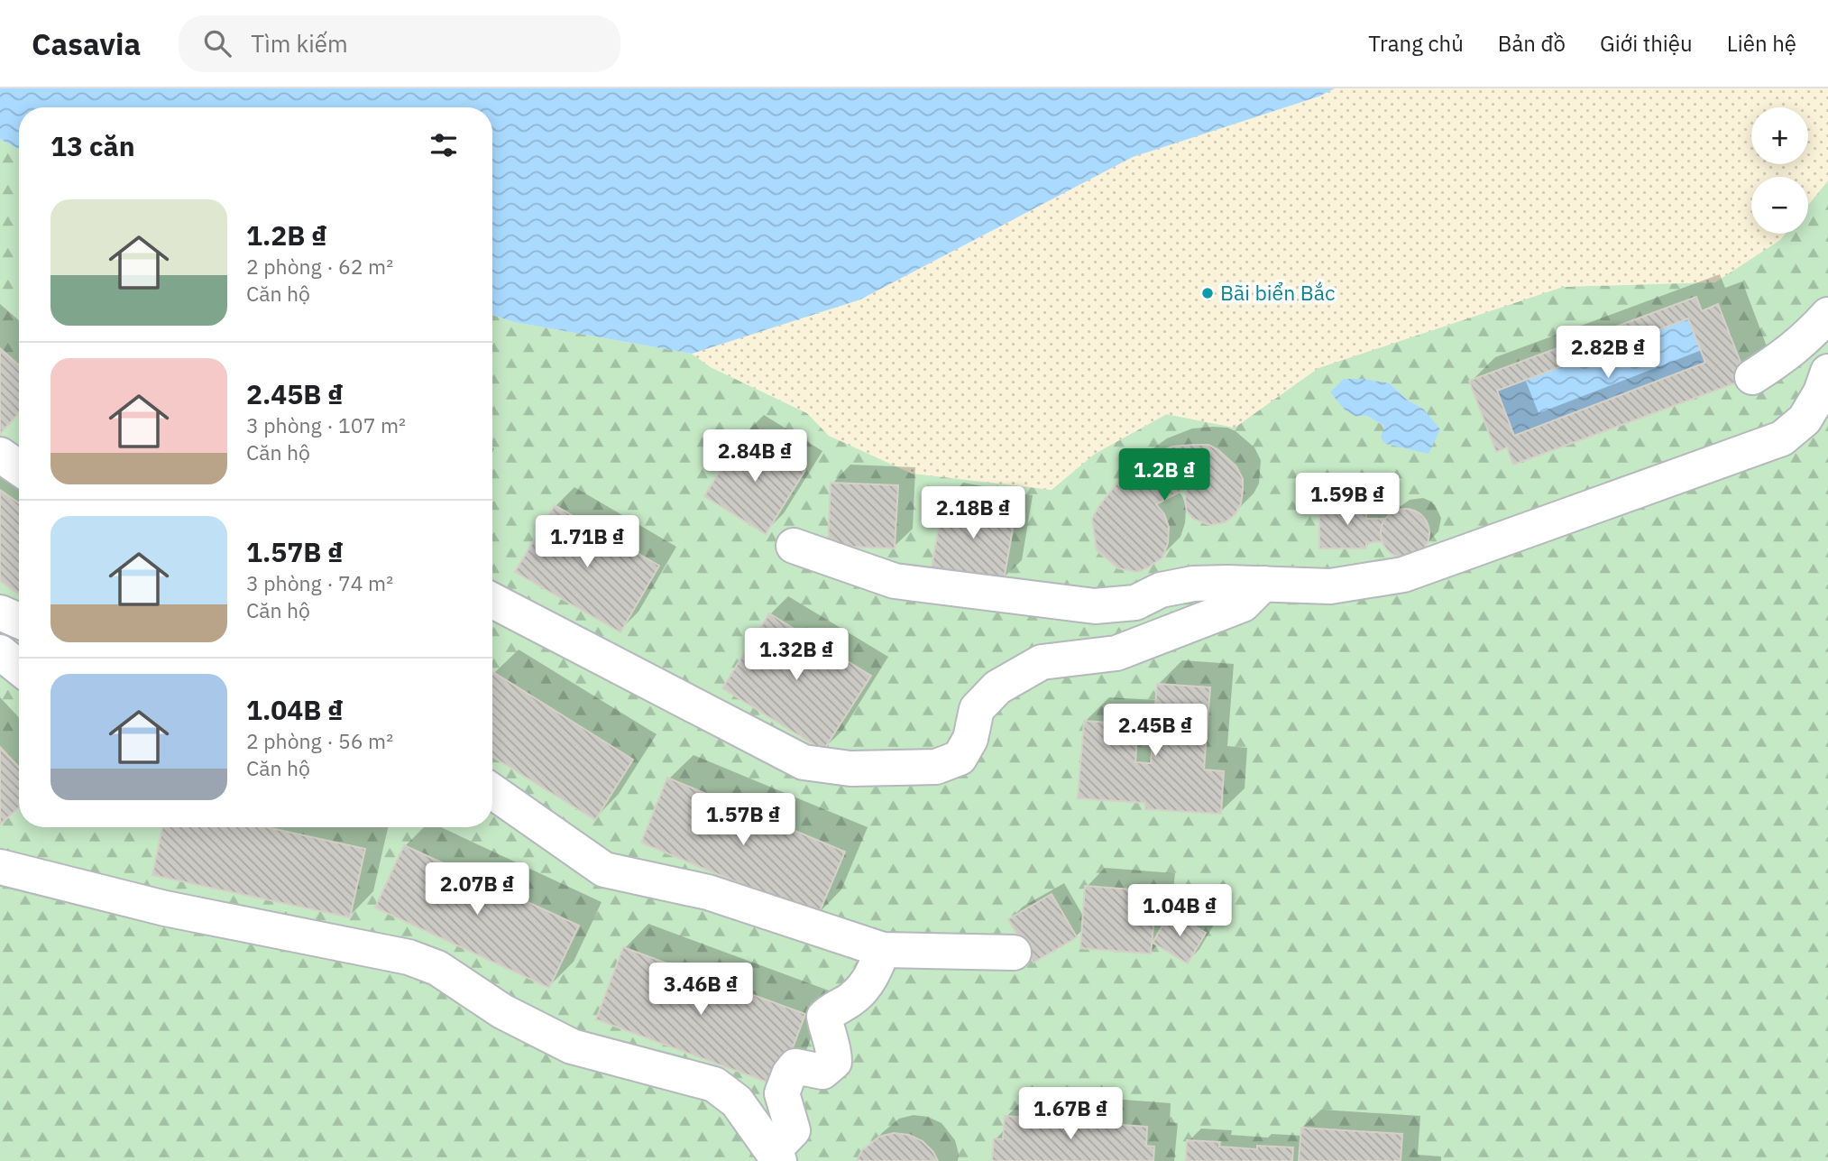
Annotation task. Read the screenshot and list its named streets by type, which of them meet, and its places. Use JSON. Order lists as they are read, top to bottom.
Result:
{
  "places": ["Bãi biển Bắc"],
  "page": {
    "header": "Casavia",
    "search": "Tìm kiếm",
    "nav": [
      "Trang chủ",
      "Bản đồ",
      "Giới thiệu",
      "Liên hệ"
    ],
    "map_buttons": ["+", "−"],
    "heading": "13 căn",
    "list": [
      {
        "name": "1.2B ₫",
        "note": "2 phòng · 62 m² · Căn hộ"
      },
      {
        "name": "2.45B ₫",
        "note": "3 phòng · 107 m² · Căn hộ"
      },
      {
        "name": "1.57B ₫",
        "note": "3 phòng · 74 m² · Căn hộ"
      },
      {
        "name": "1.04B ₫",
        "note": "2 phòng · 56 m² · Căn hộ"
      }
    ],
    "price": [
      "2.82B ₫",
      "2.84B ₫",
      "1.2B ₫",
      "1.59B ₫",
      "2.18B ₫",
      "1.71B ₫",
      "1.32B ₫",
      "2.45B ₫",
      "1.57B ₫",
      "2.07B ₫",
      "1.04B ₫",
      "3.46B ₫",
      "1.67B ₫"
    ]
  }
}
